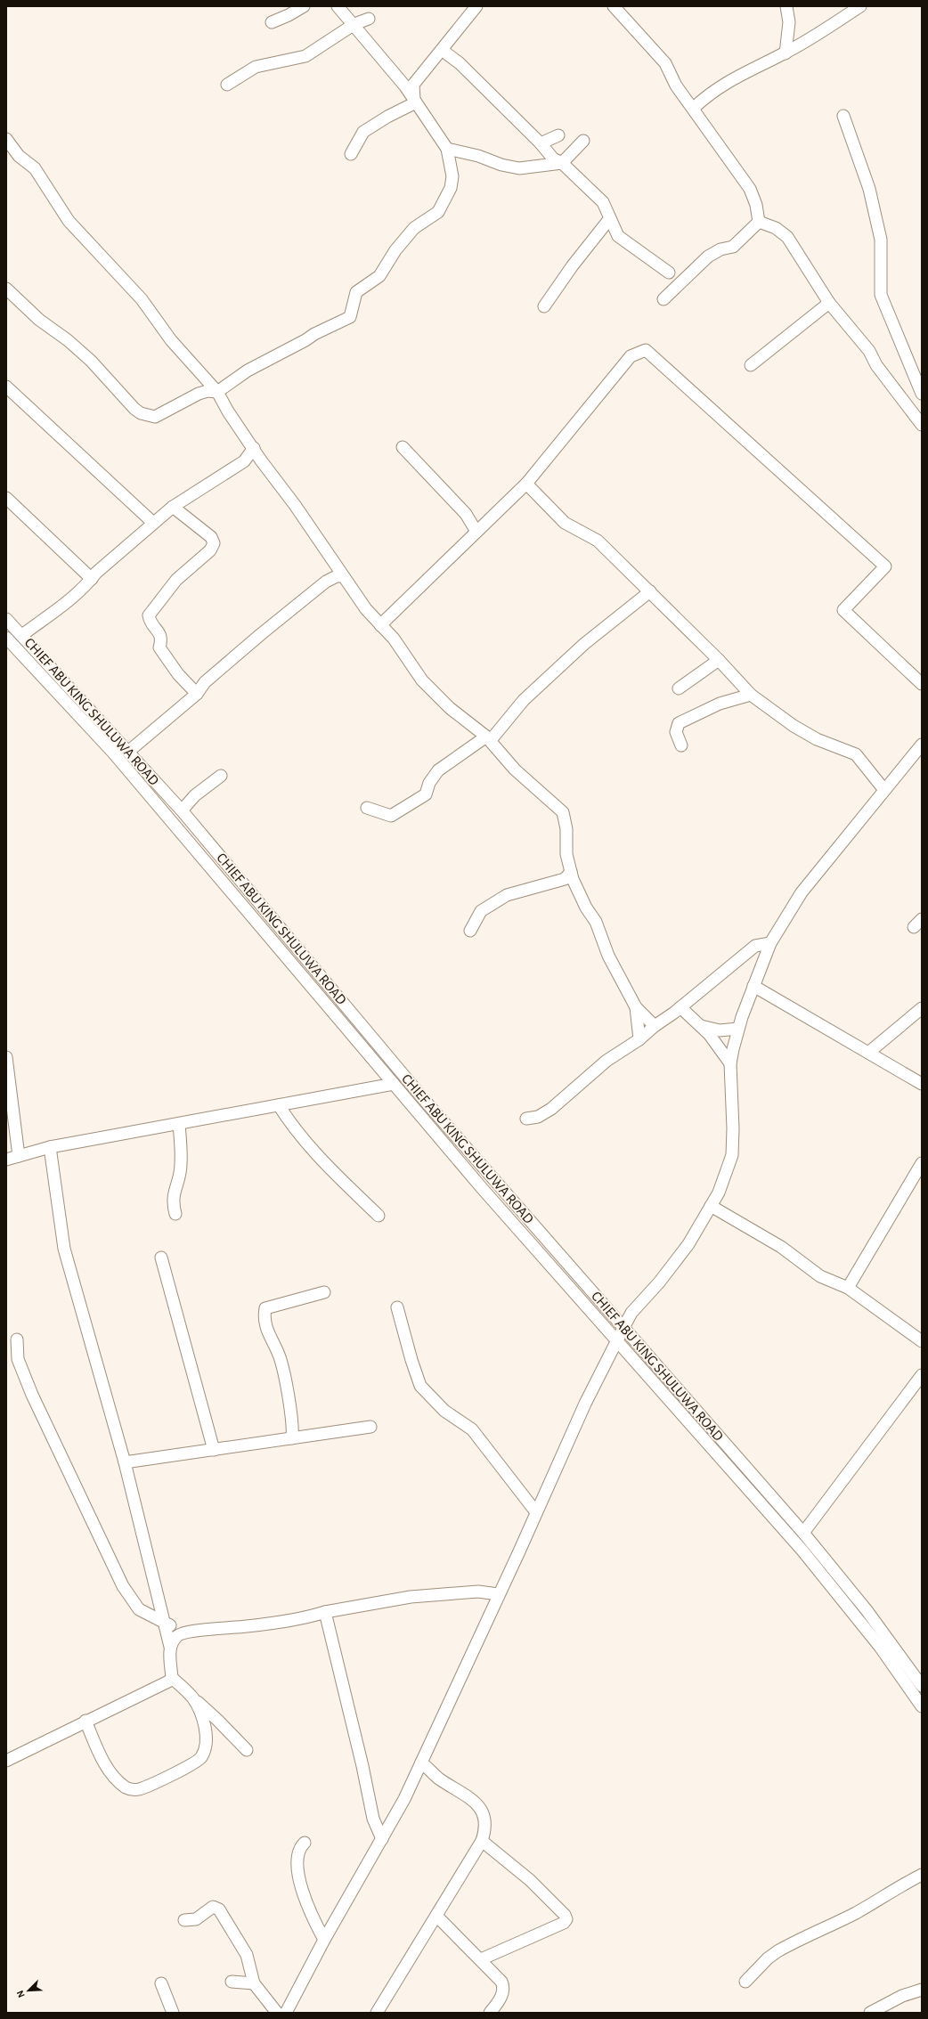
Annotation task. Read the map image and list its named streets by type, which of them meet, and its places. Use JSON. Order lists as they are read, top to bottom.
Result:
{
  "streets": {
    "street": ["CHIEF ABU KING SHULUWA ROAD"]
  },
  "north": "bottom left"
}
